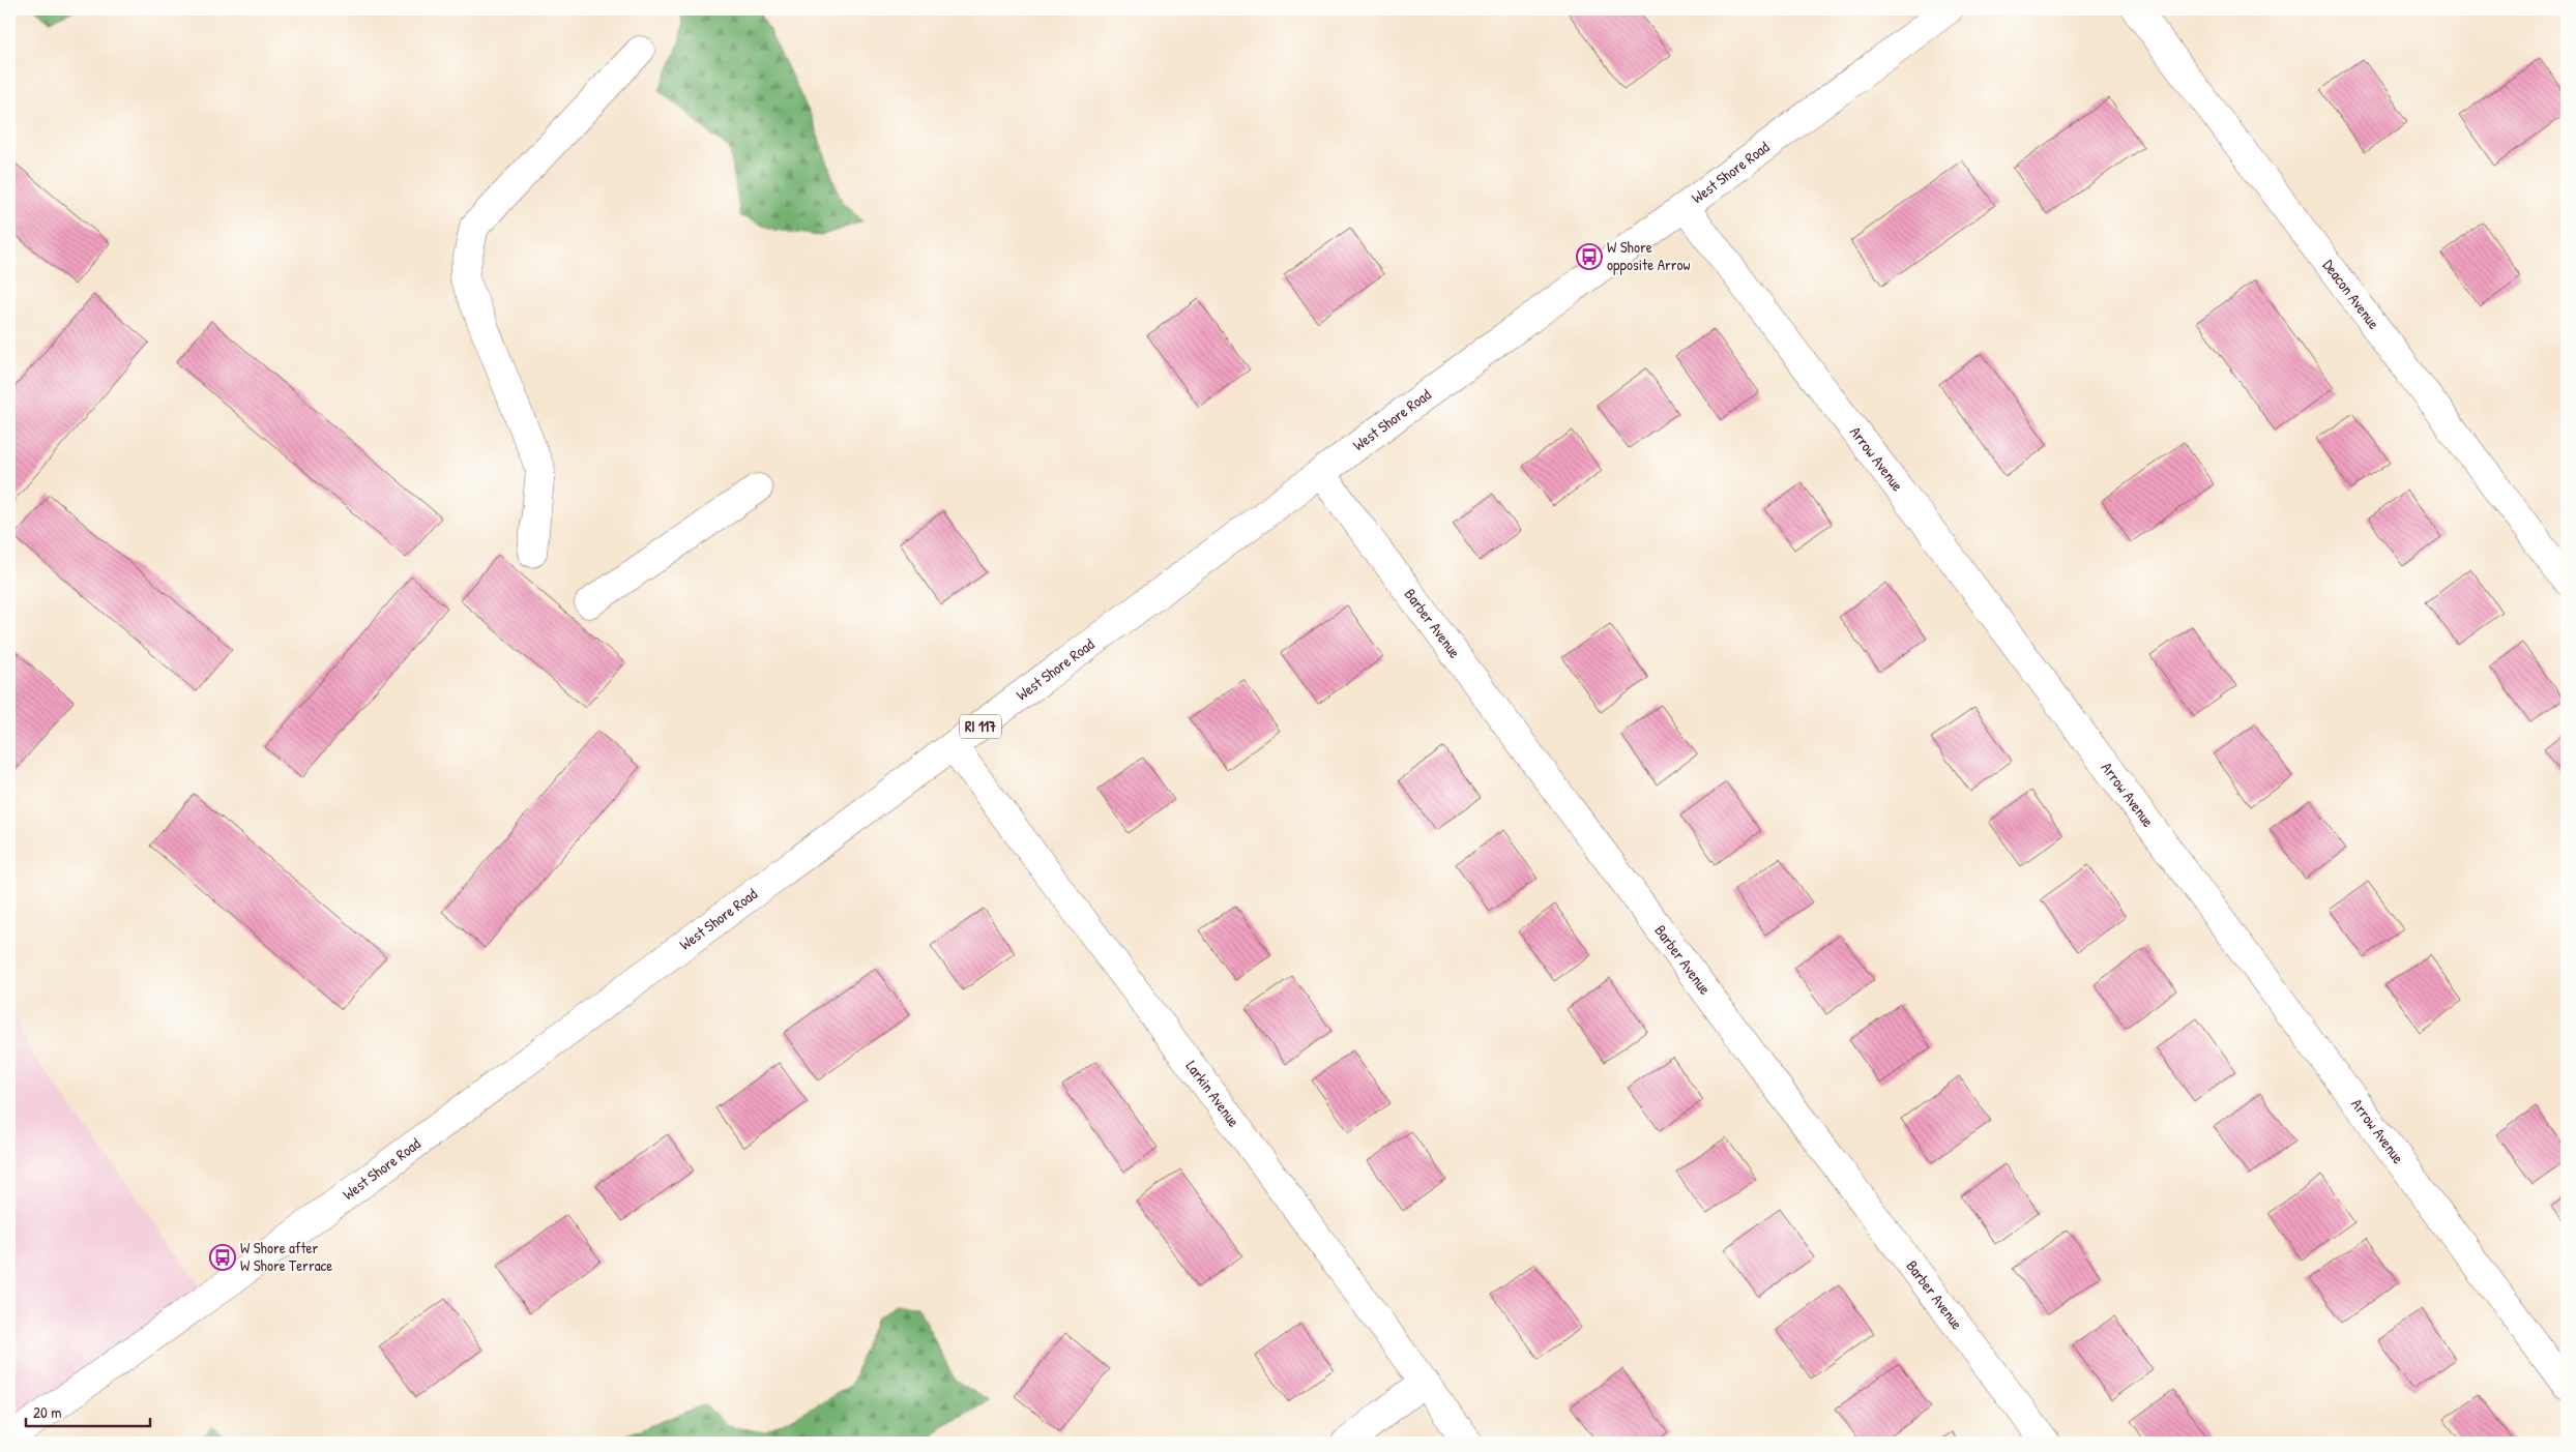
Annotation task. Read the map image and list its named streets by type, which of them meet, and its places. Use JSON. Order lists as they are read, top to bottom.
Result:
{
  "streets": {
    "street": [
      "West Shore Road",
      "Deacon Avenue",
      "Arrow Avenue",
      "Barber Avenue",
      "RI 117",
      "Larkin Avenue"
    ]
  },
  "crossings": [
    ["West Shore Road", "Arrow Avenue"],
    ["West Shore Road", "Barber Avenue"],
    ["West Shore Road", "Larkin Avenue"]
  ],
  "places": {
    "bus stop": ["W Shore opposite Arrow", "W Shore after W Shore Terrace"]
  },
  "scale_bar": "20 m"
}
